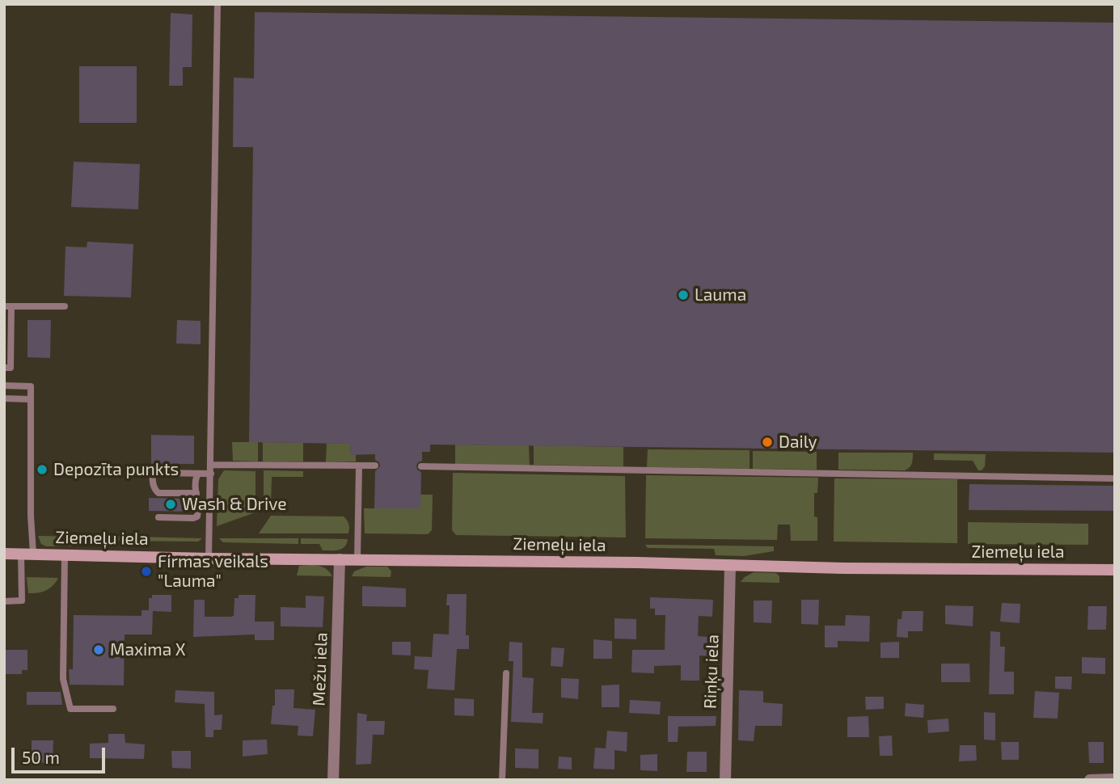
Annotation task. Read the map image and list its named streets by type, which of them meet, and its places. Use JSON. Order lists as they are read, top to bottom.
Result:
{
  "streets": {
    "street": ["Ziemeļu iela", "Mežu iela", "Riņķu iela"]
  },
  "crossings": [
    ["Ziemeļu iela", "Mežu iela"],
    ["Ziemeļu iela", "Riņķu iela"]
  ],
  "places": [
    "Lauma",
    "Daily",
    "Depozīta punkts",
    "Wash & Drive",
    "Firmas veikals \"Lauma\"",
    "Maxima X"
  ],
  "scale_bar": "50 m"
}
